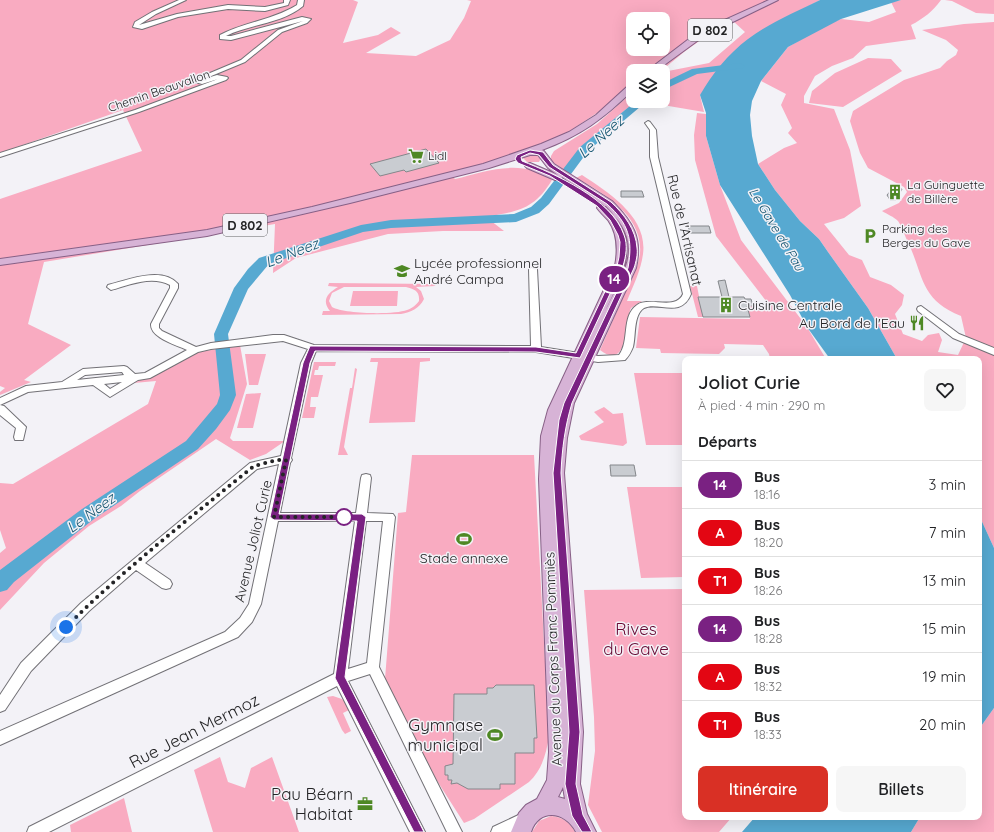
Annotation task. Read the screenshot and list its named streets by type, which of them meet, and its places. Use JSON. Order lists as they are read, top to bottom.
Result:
{
  "streets": {
    "main road": ["D 802", "Avenue du Corps Franc Pommiès"],
    "street": [
      "Chemin Beauvallon",
      "Rue de l'Artisanat",
      "Avenue Joliot Curie",
      "Rue Jean Mermoz"
    ]
  },
  "crossings": [
    ["D 802", "Avenue du Corps Franc Pommiès"],
    ["Rue de l'Artisanat", "Avenue du Corps Franc Pommiès"]
  ],
  "water": ["Le Neez", "Le Gave de Pau"],
  "parks": ["Rives du Gave"],
  "places": {
    "supermarket": ["Lidl"],
    "building": ["La Guinguette de Billère", "Cuisine Centrale"],
    "parking": ["Parking des Berges du Gave"],
    "school or university": ["Lycée professionnel André Campa"],
    "restaurant": ["Au Bord de l'Eau"],
    "sports": ["Stade annexe", "Gymnase municipal"],
    "office": ["Pau Béarn Habitat"]
  },
  "lines": ["bus line 14"],
  "page": {
    "on_map": "14",
    "heading": [
      ["Joliot Curie", "À pied · 4 min · 290 m"],
      "Départs"
    ],
    "list": [
      {
        "mark": "14",
        "name": "Bus",
        "note": "18:16",
        "value": "3 min"
      },
      {
        "mark": "A",
        "name": "Bus",
        "note": "18:20",
        "value": "7 min"
      },
      {
        "mark": "T1",
        "name": "Bus",
        "note": "18:26",
        "value": "13 min"
      },
      {
        "mark": "14",
        "name": "Bus",
        "note": "18:28",
        "value": "15 min"
      },
      {
        "mark": "A",
        "name": "Bus",
        "note": "18:32",
        "value": "19 min"
      },
      {
        "mark": "T1",
        "name": "Bus",
        "note": "18:33",
        "value": "20 min"
      }
    ],
    "buttons": ["Itinéraire", "Billets"]
  }
}
